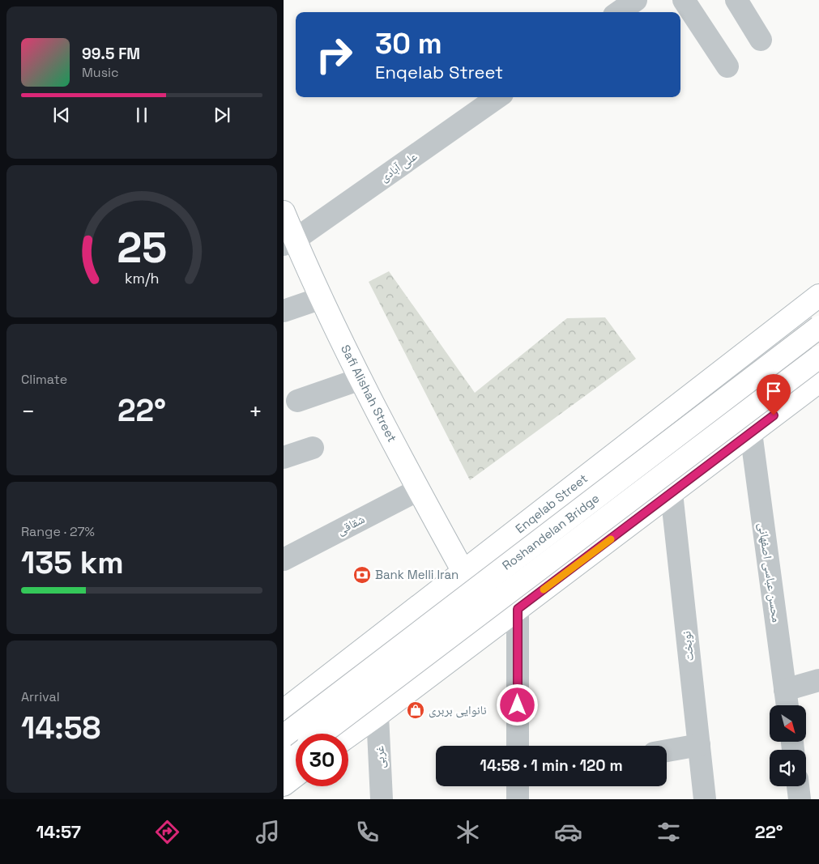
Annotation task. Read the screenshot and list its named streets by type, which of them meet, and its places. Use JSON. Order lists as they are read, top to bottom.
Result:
{
  "streets": {
    "main road": ["Safi Alishah Street", "Enqelab Street", "Roshandelan Bridge"],
    "street": [
      "علی آبادی",
      "شقاقی",
      "محسن عباسی اصفهانی",
      "نوبخت",
      "غربی"
    ]
  },
  "crossings": [
    ["علی آبادی", "Safi Alishah Street"],
    ["Safi Alishah Street", "Enqelab Street"],
    ["Safi Alishah Street", "شقاقی"]
  ],
  "places": {
    "bank": ["Bank Melli Iran"],
    "shop": ["نانوایی بربری"]
  },
  "north": "bottom right",
  "page": {
    "turn": ["30 m", "Enqelab Street"],
    "song": ["99.5 FM", "Music"],
    "tile": [
      "Climate",
      ["Range · 27%", "135 km"],
      ["Arrival", "14:58"]
    ],
    "heat": ["−", "22°", "+"],
    "limit": "30",
    "trip": "14:58 · 1 min · 120 m",
    "tabs": ["14:57", "22°"],
    "gauge": ["25", "km/h"]
  }
}
